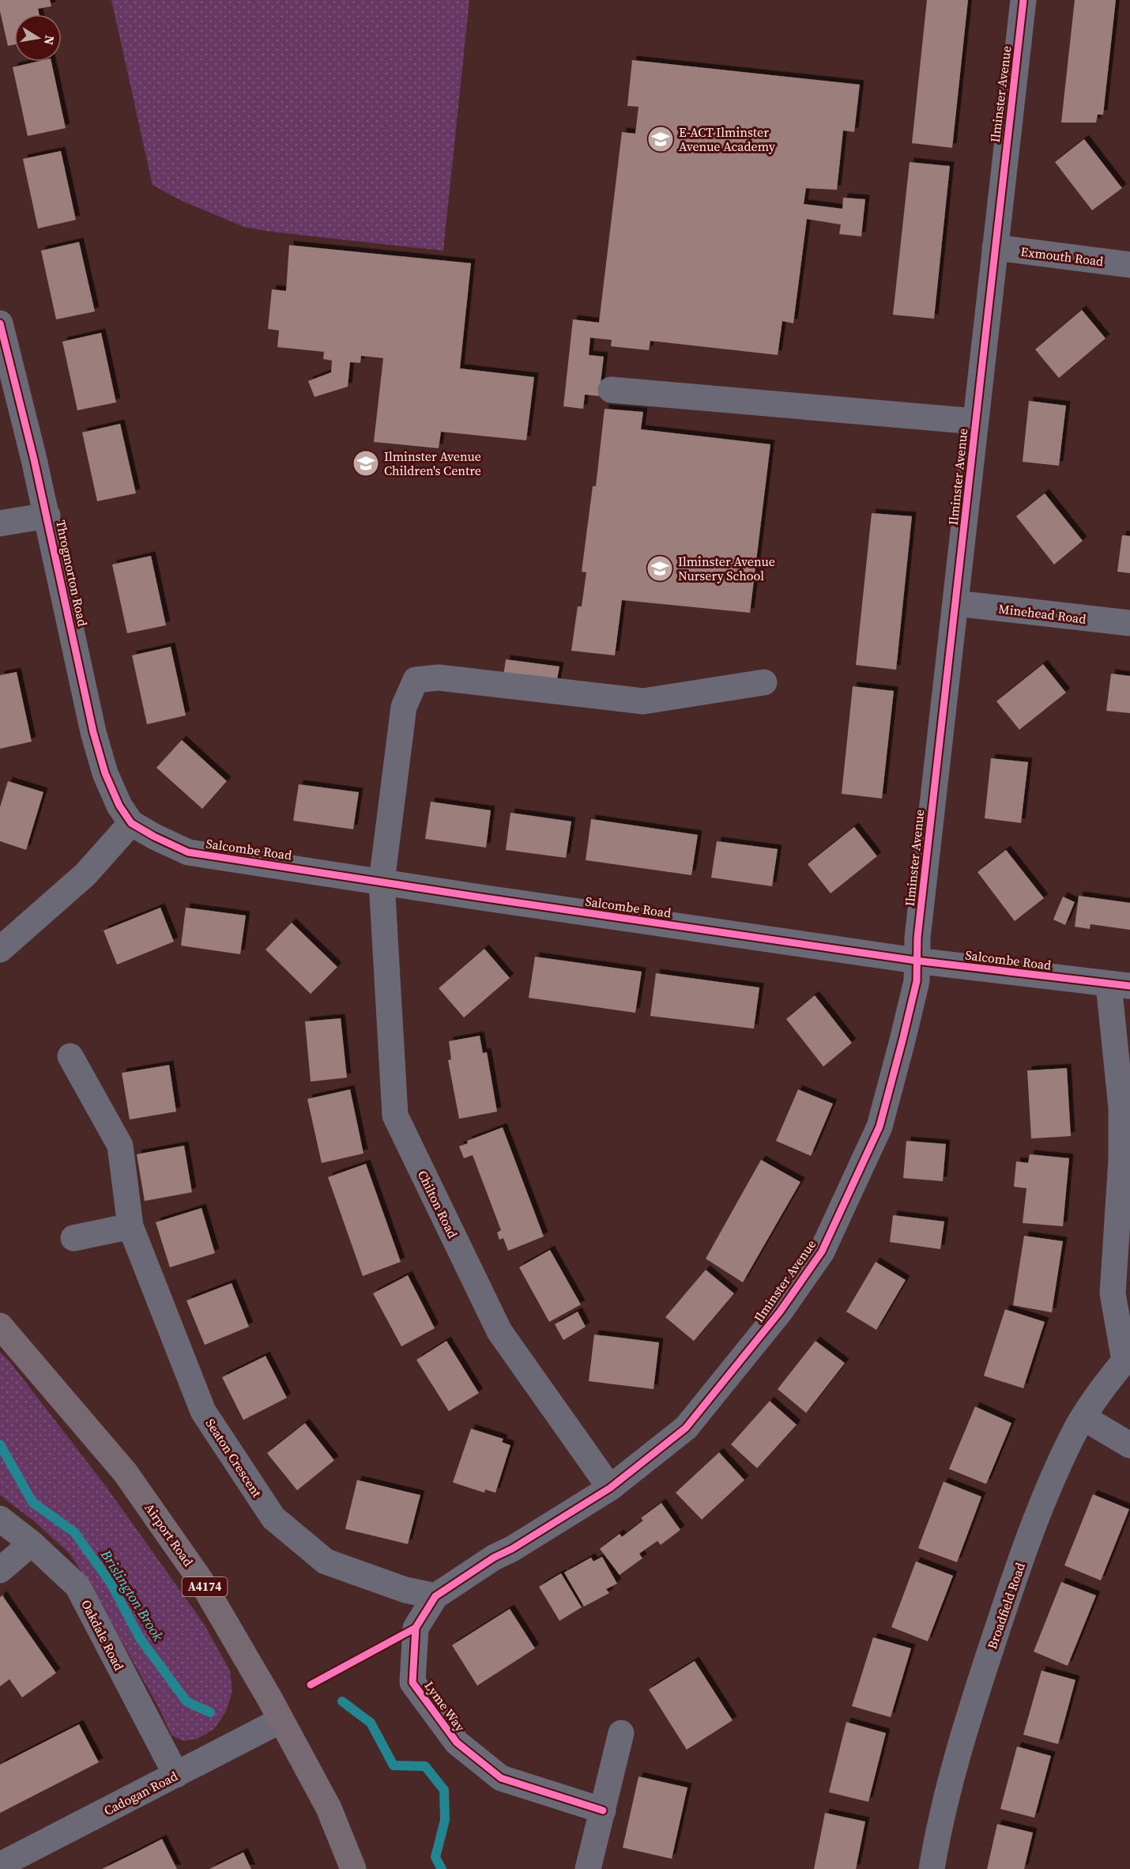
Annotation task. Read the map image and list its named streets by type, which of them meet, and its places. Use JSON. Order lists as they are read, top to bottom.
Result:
{
  "streets": {
    "highway": ["Airport Road", "A4174"],
    "street": [
      "Ilminster Avenue",
      "Exmouth Road",
      "Throgmorton Road",
      "Minehead Road",
      "Salcombe Road",
      "Chilton Road",
      "Seaton Crescent",
      "Broadfield Road",
      "Oakdale Road",
      "Lyme Way",
      "Cadogan Road"
    ]
  },
  "crossings": [
    ["Ilminster Avenue", "Exmouth Road"],
    ["Ilminster Avenue", "Minehead Road"],
    ["Ilminster Avenue", "Salcombe Road"],
    ["Ilminster Avenue", "Chilton Road"],
    ["Ilminster Avenue", "Lyme Way"],
    ["Throgmorton Road", "Salcombe Road"],
    ["Salcombe Road", "Chilton Road"],
    ["Salcombe Road", "Broadfield Road"],
    ["Seaton Crescent", "Lyme Way"],
    ["Airport Road", "Cadogan Road"],
    ["Oakdale Road", "Cadogan Road"]
  ],
  "water": ["Brislington Brook"],
  "places": {
    "school or university": ["E-ACT Ilminster Avenue Academy", "Ilminster Avenue Children's Centre", "Ilminster Avenue Nursery School"]
  },
  "north": "right"
}
